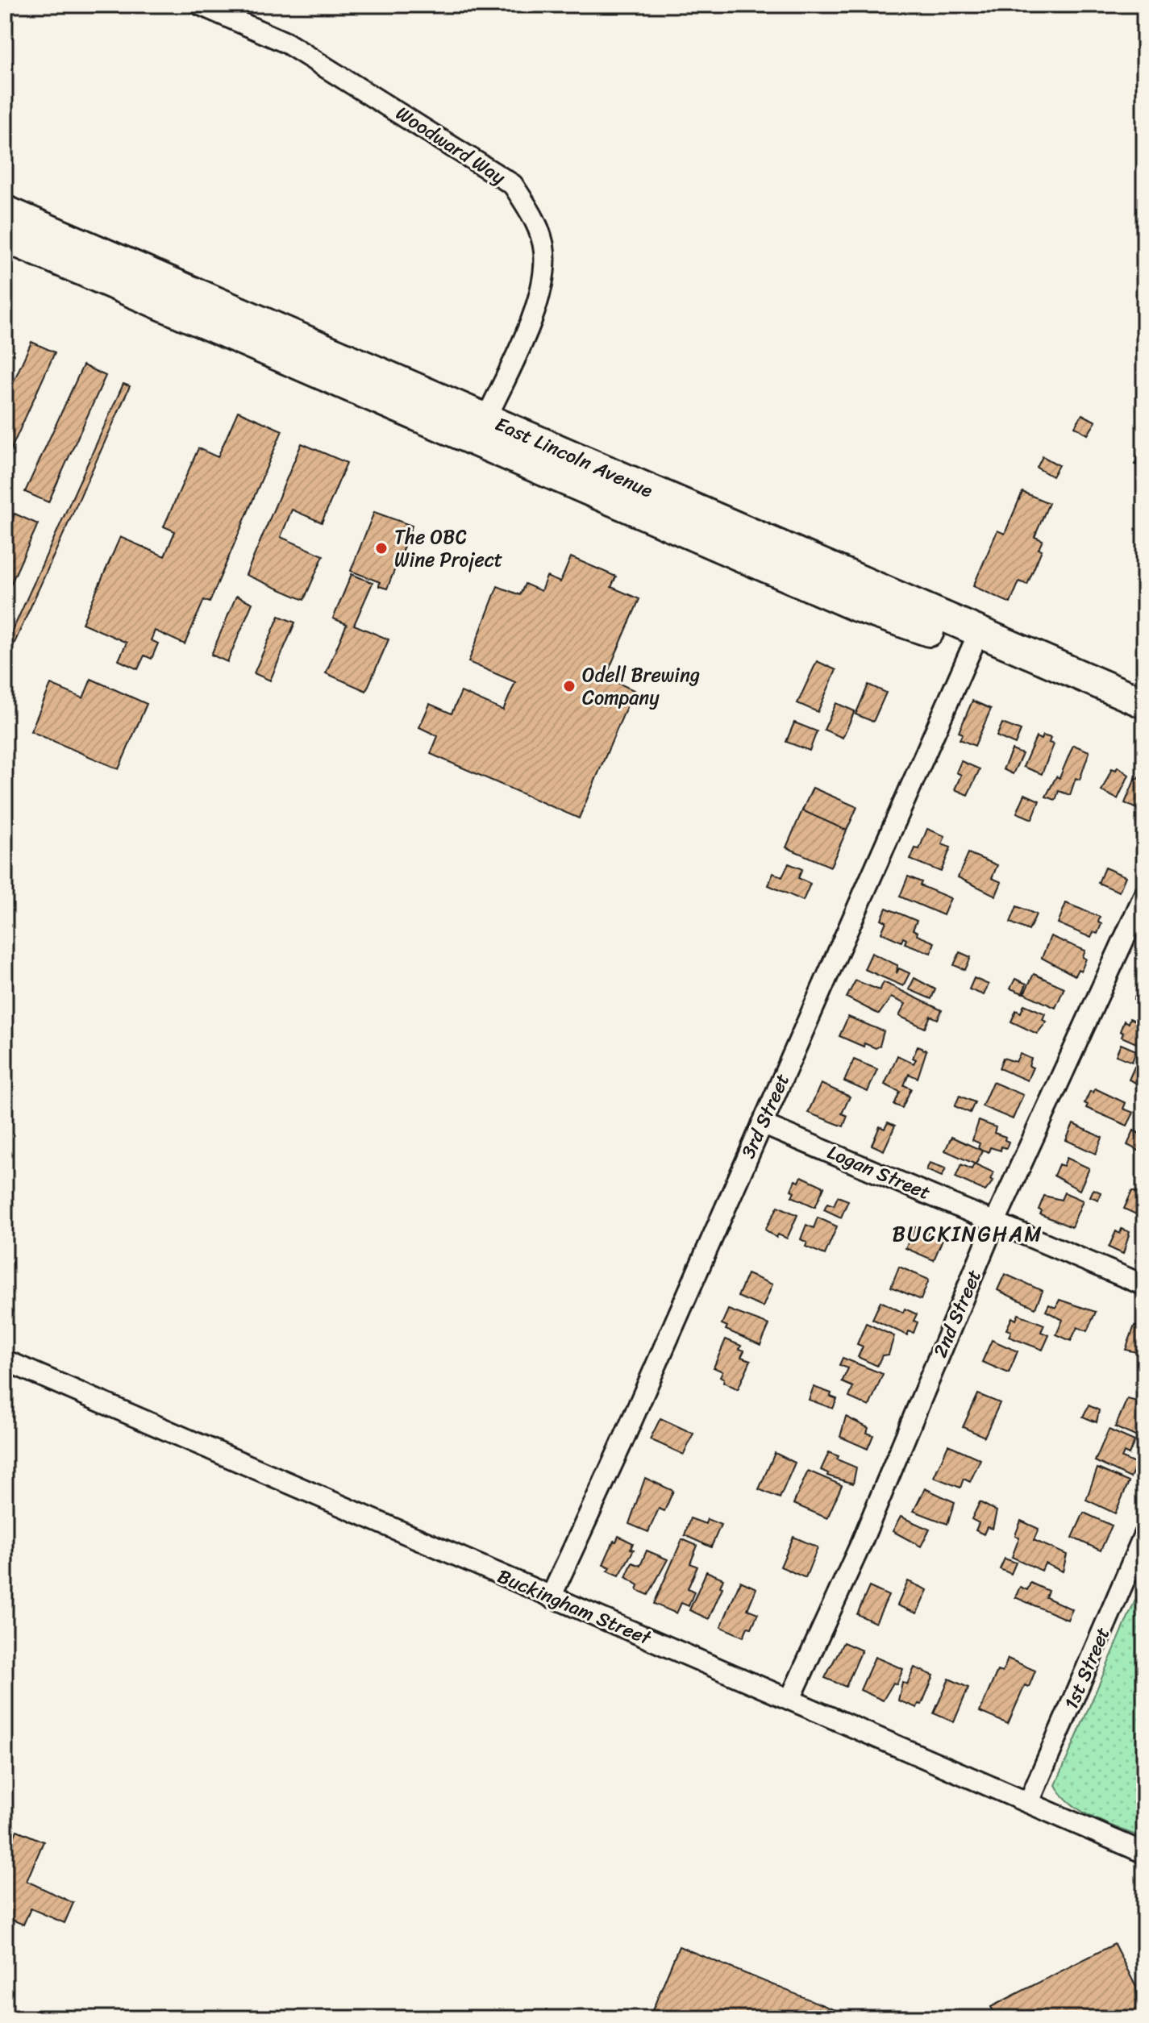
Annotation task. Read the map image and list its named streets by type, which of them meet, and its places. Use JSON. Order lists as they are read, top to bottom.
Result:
{
  "streets": {
    "street": [
      "Woodward Way",
      "East Lincoln Avenue",
      "3rd Street",
      "Logan Street",
      "2nd Street",
      "Buckingham Street",
      "1st Street"
    ]
  },
  "crossings": [
    ["Woodward Way", "East Lincoln Avenue"],
    ["East Lincoln Avenue", "3rd Street"],
    ["3rd Street", "Logan Street"],
    ["3rd Street", "Buckingham Street"],
    ["Logan Street", "2nd Street"],
    ["2nd Street", "Buckingham Street"],
    ["Buckingham Street", "1st Street"]
  ],
  "districts": ["BUCKINGHAM"],
  "places": ["The OBC Wine Project", "Odell Brewing Company"]
}
